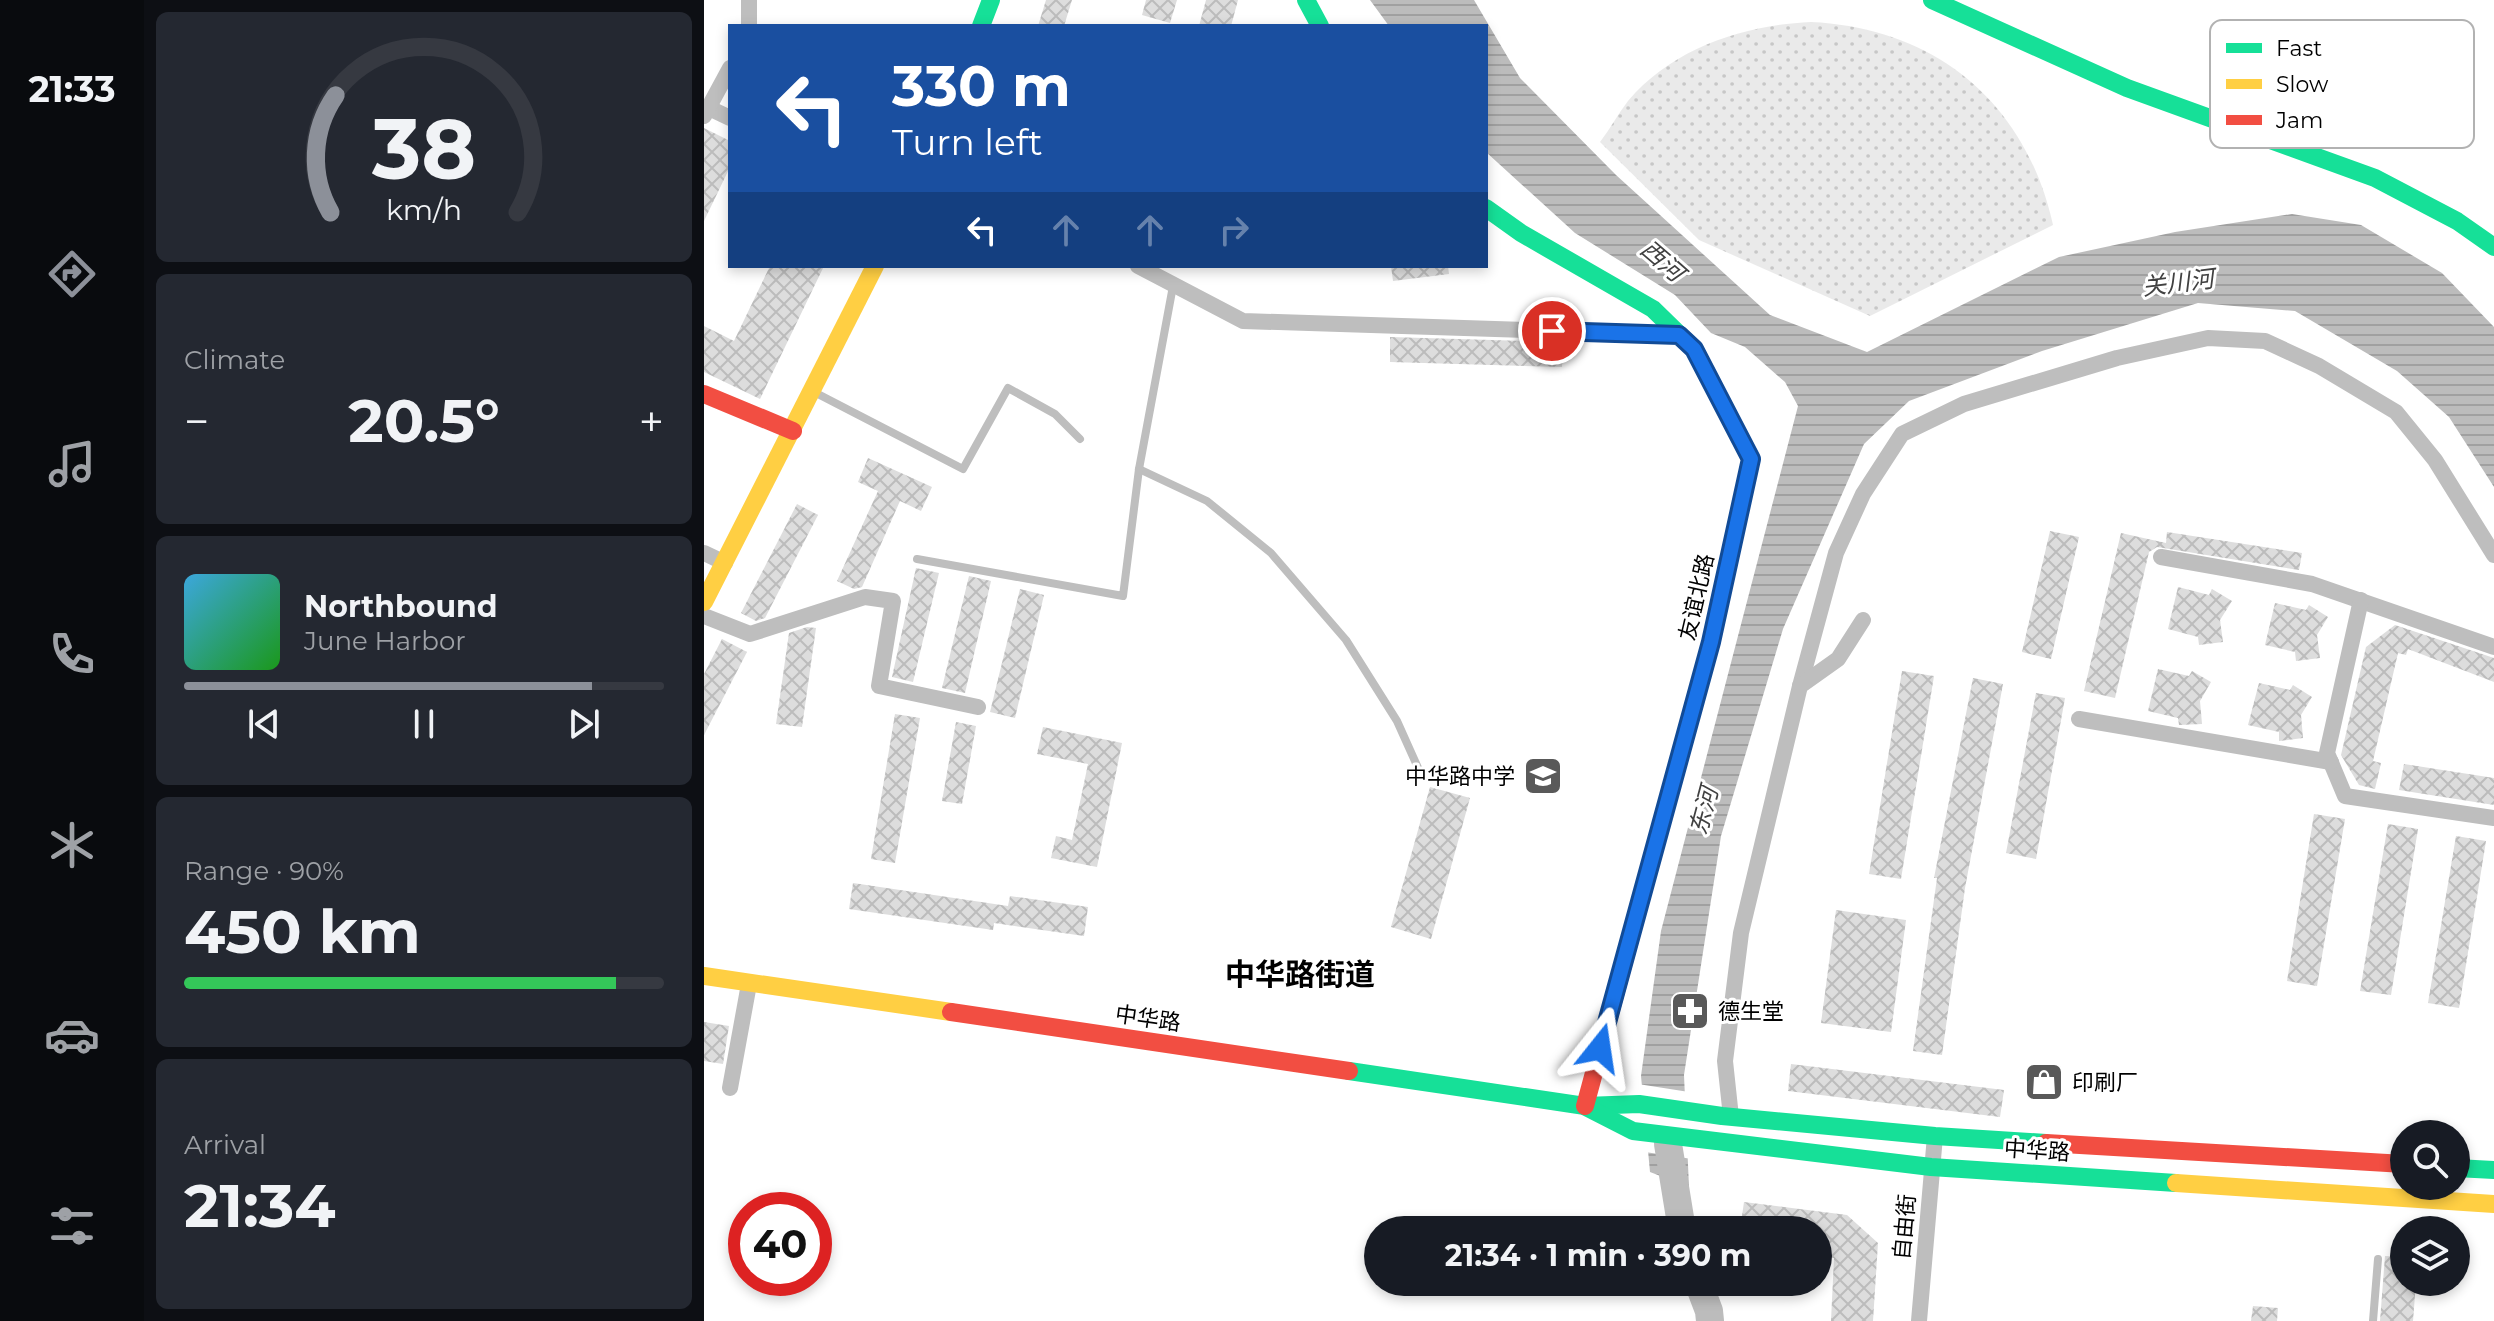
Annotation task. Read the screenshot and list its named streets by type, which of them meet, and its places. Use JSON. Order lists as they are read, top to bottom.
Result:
{
  "streets": {
    "street": ["友谊北路", "中华路", "自由街"]
  },
  "crossings": [
    ["友谊北路", "中华路"],
    ["中华路", "自由街"]
  ],
  "districts": ["中华路街道"],
  "water": ["西河", "关川河", "东河"],
  "places": {
    "school or university": ["中华路中学"],
    "pharmacy": ["德生堂"],
    "shop": ["印刷厂"]
  },
  "legend": ["Fast", "Slow", "Jam"],
  "page": {
    "tabs": "21:33",
    "turn": ["330 m", "Turn left"],
    "tile": [
      "Climate",
      ["Range · 90%", "450 km"],
      ["Arrival", "21:34"]
    ],
    "heat": ["−", "20.5°", "+"],
    "song": ["Northbound", "June Harbor"],
    "limit": "40",
    "trip": "21:34 · 1 min · 390 m",
    "gauge": ["38", "km/h"]
  }
}
